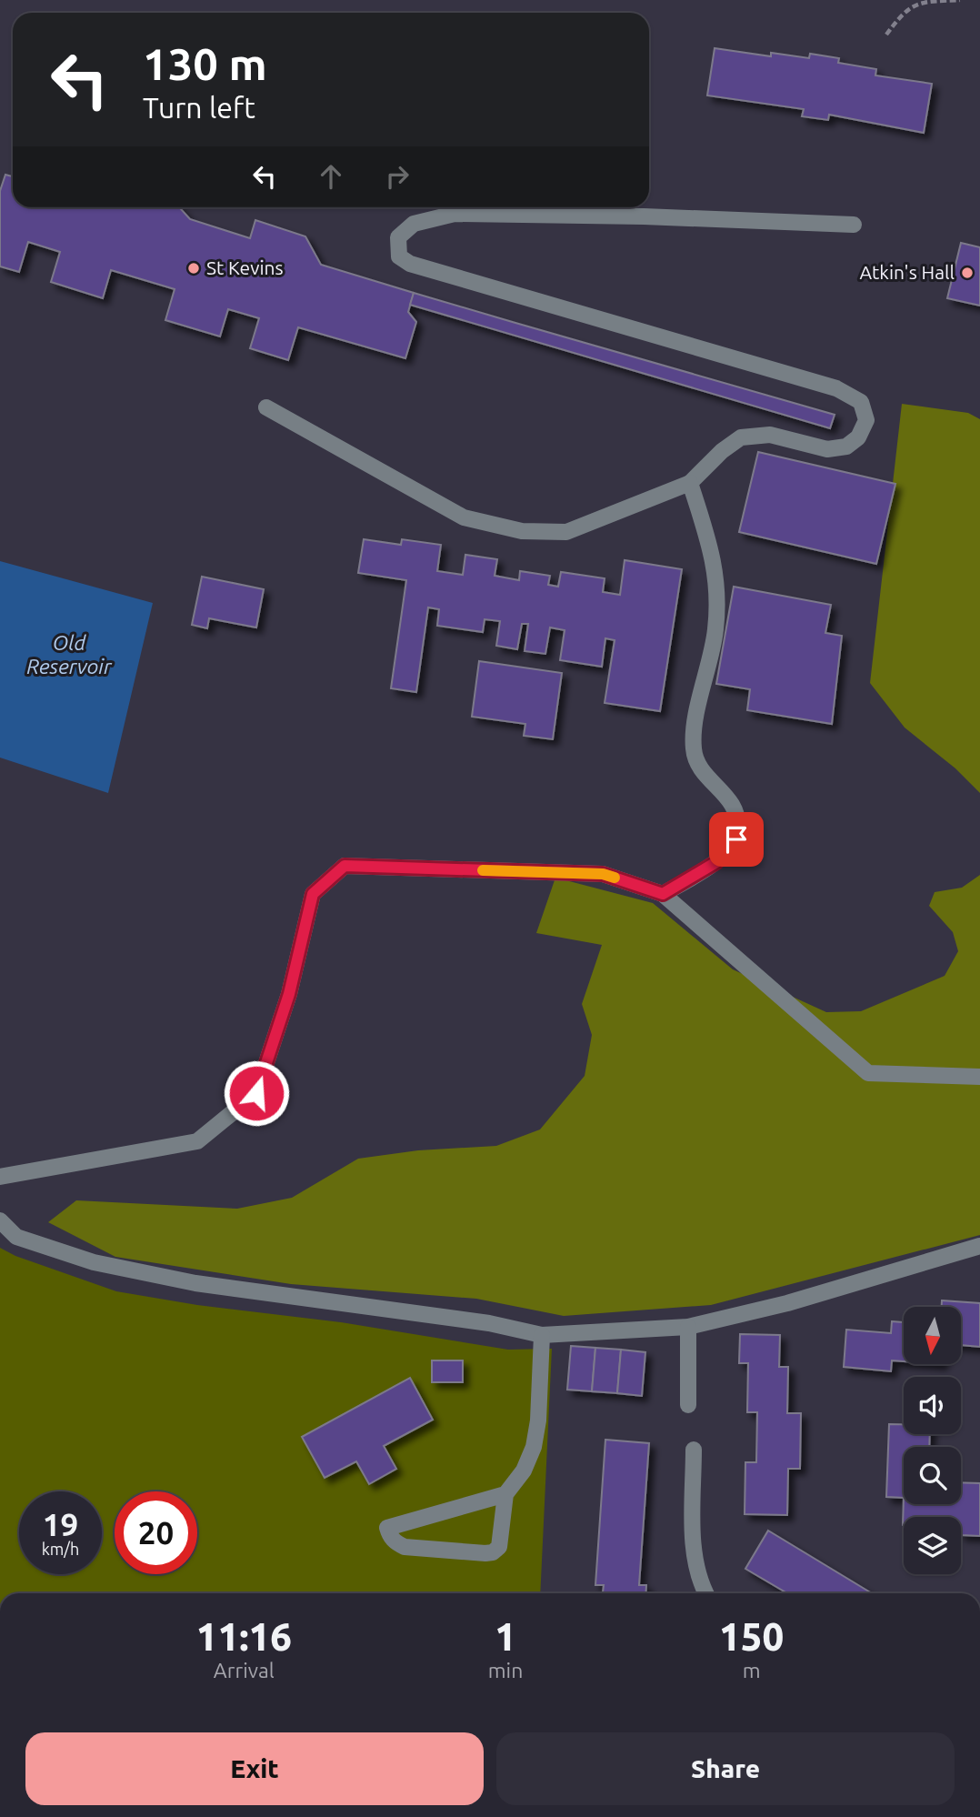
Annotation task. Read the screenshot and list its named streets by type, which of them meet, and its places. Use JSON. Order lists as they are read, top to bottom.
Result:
{
  "water": ["Old Reservoir"],
  "places": ["St Kevins", "Atkin's Hall"],
  "north": "bottom",
  "page": {
    "turn": ["130 m", "Turn left"],
    "speed": "19 km/h",
    "limit": "20",
    "eta": [
      "11:16",
      "Arrival",
      "1",
      "min",
      "150",
      "m"
    ],
    "buttons": ["Exit", "Share"]
  }
}
